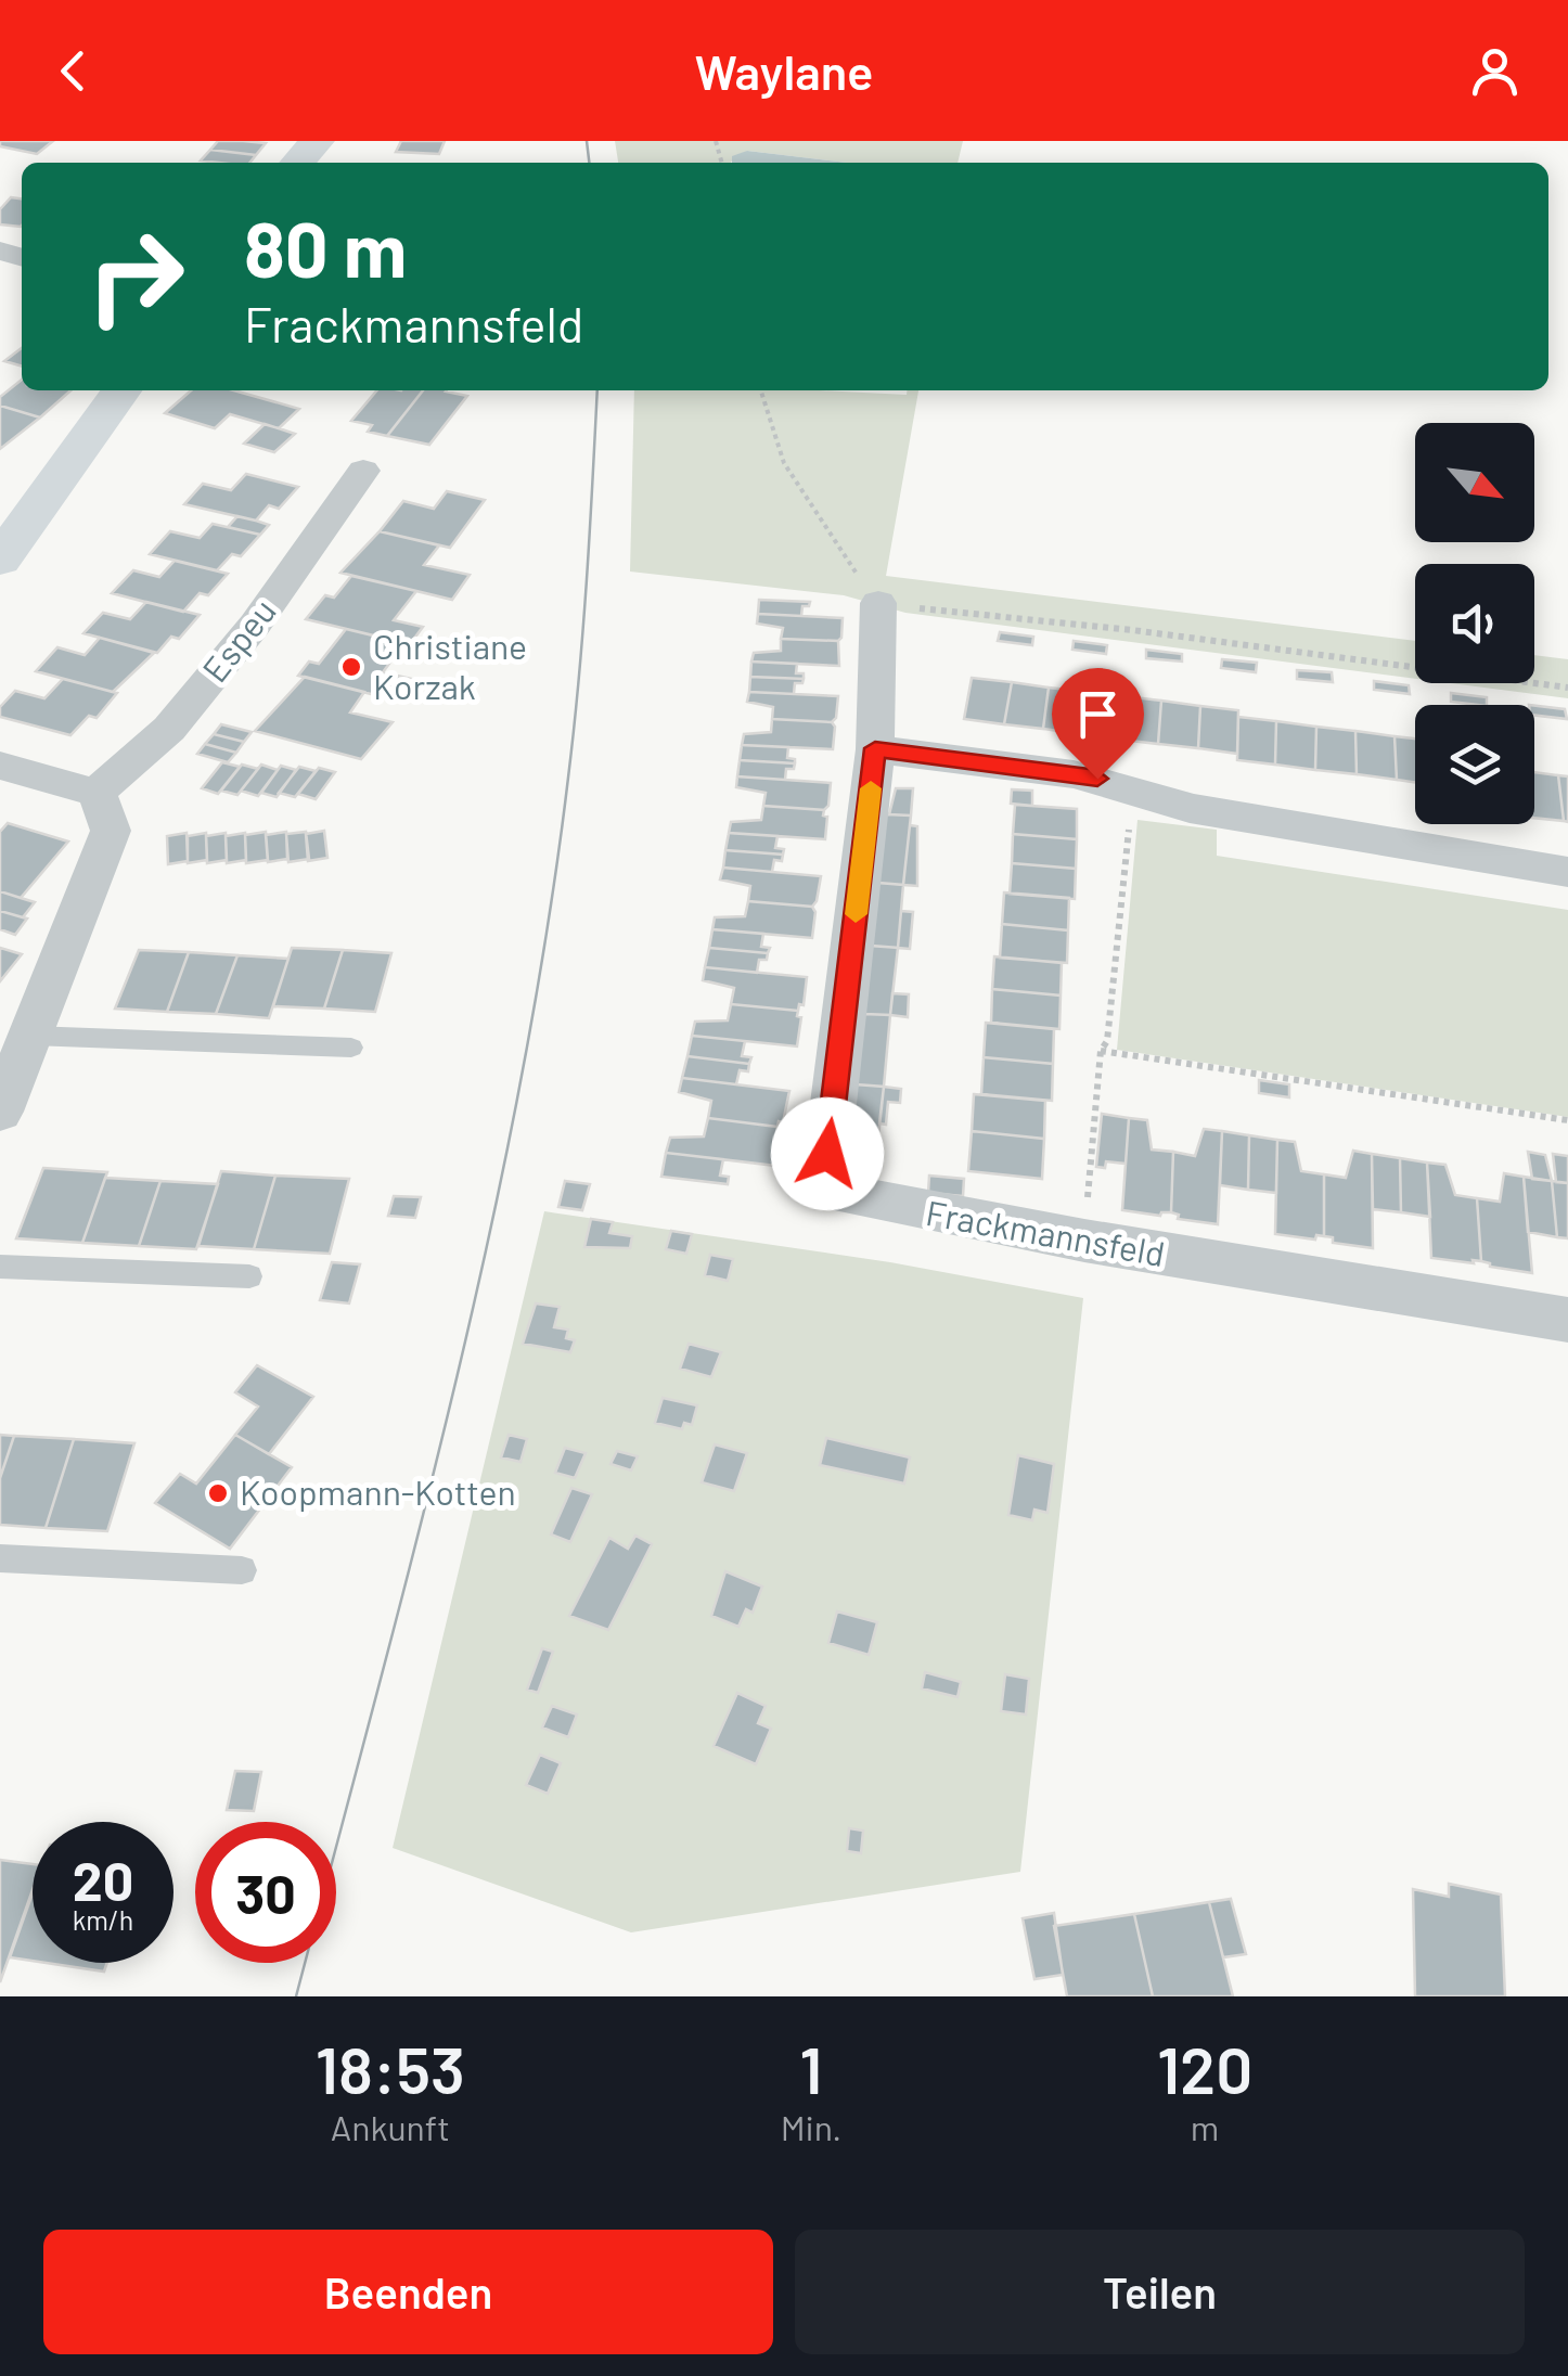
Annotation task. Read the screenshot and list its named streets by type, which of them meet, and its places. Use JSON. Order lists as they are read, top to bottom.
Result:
{
  "streets": {
    "street": ["Espeu", "Frackmannsfeld"]
  },
  "places": ["Christiane Korzak", "Koopmann-Kotten"],
  "north": "bottom right",
  "page": {
    "header": "Waylane",
    "turn": ["80 m", "Frackmannsfeld"],
    "speed": "20 km/h",
    "limit": "30",
    "eta": [
      "18:53",
      "Ankunft",
      "1",
      "Min.",
      "120",
      "m"
    ],
    "buttons": ["Beenden", "Teilen"]
  }
}
